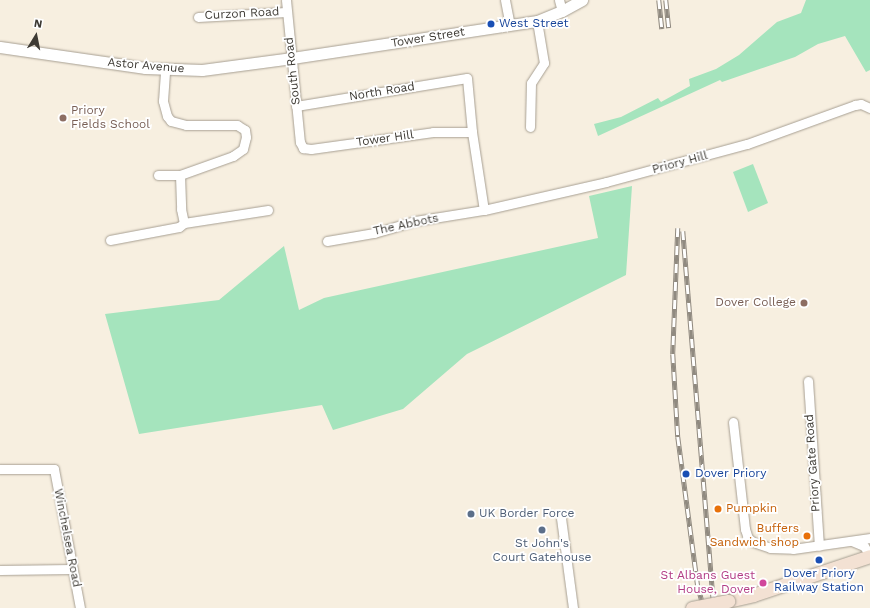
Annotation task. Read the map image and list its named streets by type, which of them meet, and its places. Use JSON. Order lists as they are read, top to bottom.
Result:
{
  "streets": {
    "street": [
      "Curzon Road",
      "Tower Street",
      "Astor Avenue",
      "South Road",
      "North Road",
      "Tower Hill",
      "Priory Hill",
      "The Abbots",
      "Priory Gate Road",
      "Winchelsea Road"
    ]
  },
  "crossings": [
    ["Curzon Road", "South Road"],
    ["Tower Street", "Astor Avenue"],
    ["Tower Street", "South Road"],
    ["Astor Avenue", "South Road"],
    ["South Road", "North Road"],
    ["South Road", "Tower Hill"],
    ["North Road", "Tower Hill"],
    ["Priory Hill", "The Abbots"]
  ],
  "places": [
    "West Street",
    "Priory Fields School",
    "Dover College",
    "Dover Priory",
    "Pumpkin",
    "UK Border Force",
    "St John's Court Gatehouse",
    "Buffers Sandwich shop",
    "Dover Priory Railway Station",
    "St Albans Guest House, Dover"
  ],
  "north": "top"
}
